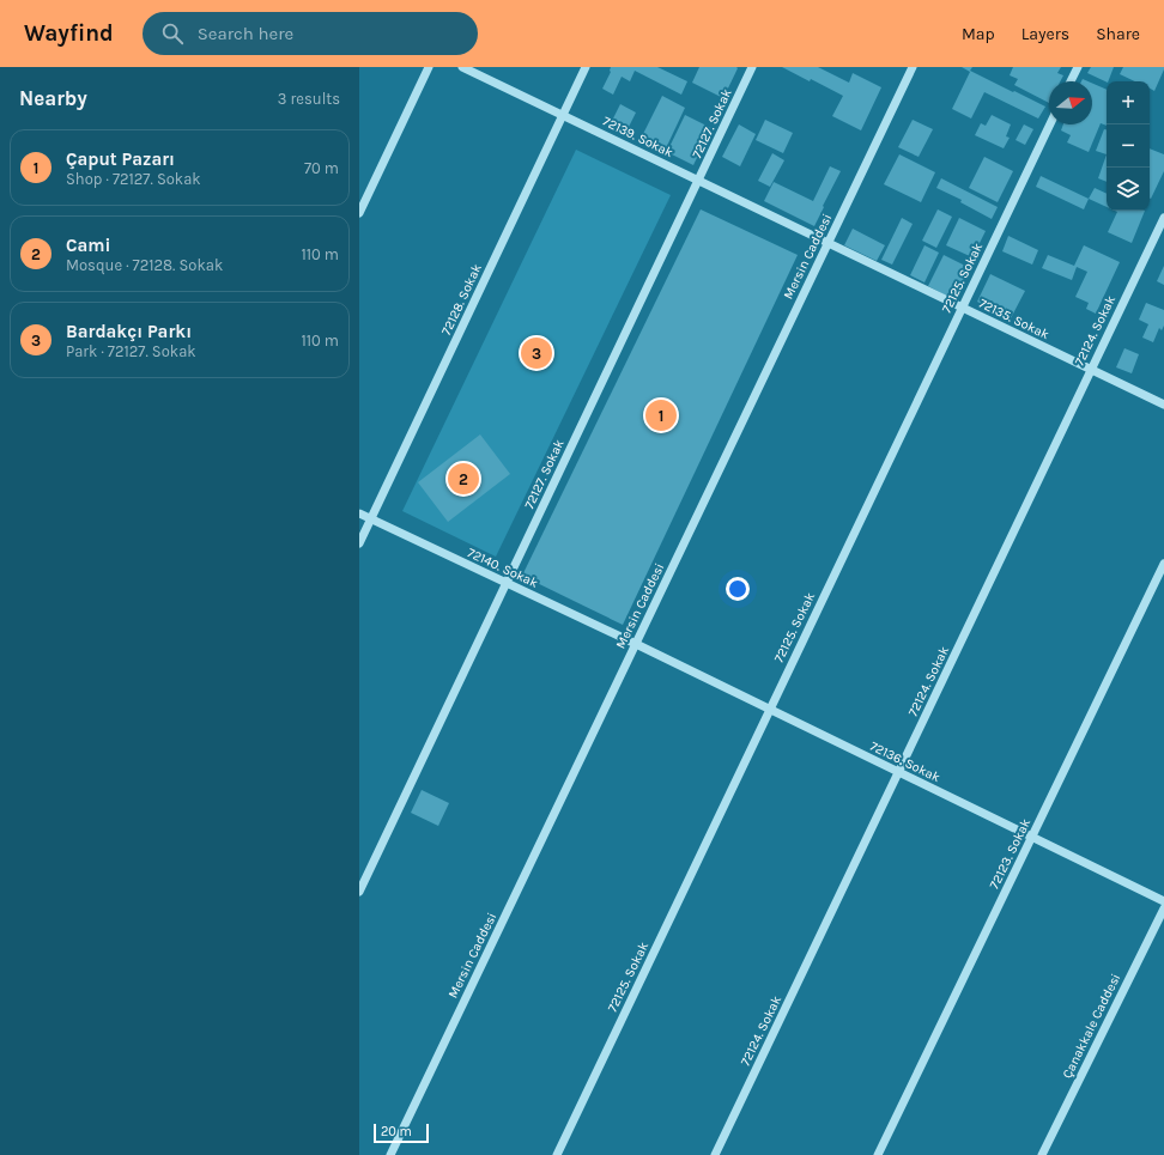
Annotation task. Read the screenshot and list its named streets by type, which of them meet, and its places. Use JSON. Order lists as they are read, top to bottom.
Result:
{
  "streets": {
    "street": [
      "72127. Sokak",
      "72139. Sokak",
      "Mersin Caddesi",
      "72125. Sokak",
      "72128. Sokak",
      "72135. Sokak",
      "72124. Sokak",
      "72140. Sokak",
      "72136. Sokak",
      "72123. Sokak",
      "Çanakkale Caddesi"
    ]
  },
  "crossings": [
    ["72127. Sokak", "72139. Sokak"],
    ["72127. Sokak", "72140. Sokak"],
    ["72139. Sokak", "Mersin Caddesi"],
    ["72139. Sokak", "72128. Sokak"],
    ["72139. Sokak", "72135. Sokak"],
    ["Mersin Caddesi", "72135. Sokak"],
    ["Mersin Caddesi", "72140. Sokak"],
    ["Mersin Caddesi", "72136. Sokak"],
    ["72125. Sokak", "72135. Sokak"],
    ["72125. Sokak", "72136. Sokak"],
    ["72128. Sokak", "72140. Sokak"],
    ["72135. Sokak", "72124. Sokak"],
    ["72124. Sokak", "72136. Sokak"],
    ["72140. Sokak", "72136. Sokak"],
    ["72136. Sokak", "72123. Sokak"]
  ],
  "scale_bar": "20 m",
  "north": "right",
  "page": {
    "header": "Wayfind",
    "search": "Search here",
    "nav": ["Map", "Layers", "Share"],
    "heading": ["Nearby", "3 results"],
    "map_buttons": ["+", "−"],
    "list": [
      {
        "mark": "1",
        "name": "Çaput Pazarı",
        "note": "Shop · 72127. Sokak",
        "value": "70 m"
      },
      {
        "mark": "2",
        "name": "Cami",
        "note": "Mosque · 72128. Sokak",
        "value": "110 m"
      },
      {
        "mark": "3",
        "name": "Bardakçı Parkı",
        "note": "Park · 72127. Sokak",
        "value": "110 m"
      }
    ],
    "pins": ["3", "1", "2"],
    "scale": "20 m"
  }
}
